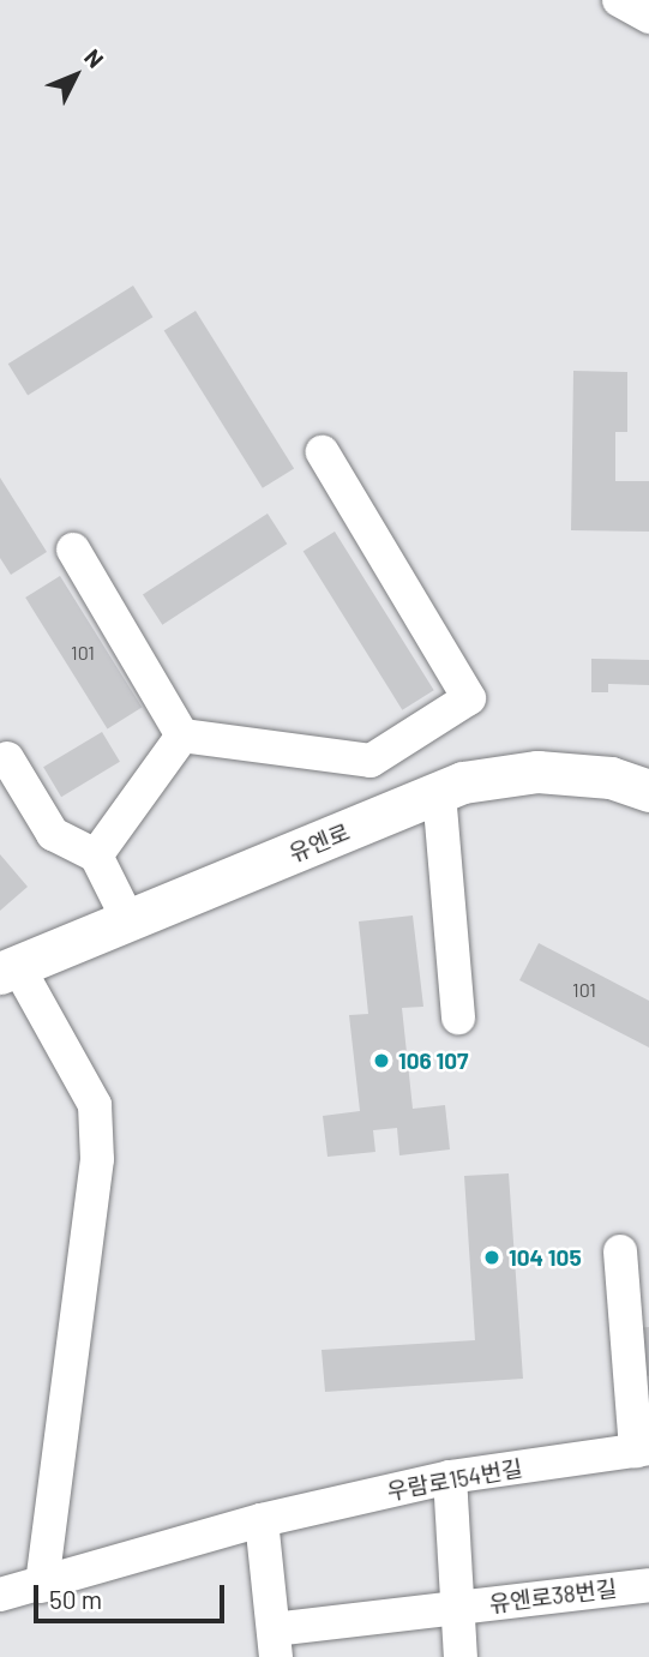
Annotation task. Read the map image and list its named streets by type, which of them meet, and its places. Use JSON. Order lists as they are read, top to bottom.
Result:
{
  "streets": {
    "main road": ["유엔로"],
    "street": ["우람로154번길", "유엔로38번길"]
  },
  "places": ["106 107", "104 105"],
  "house_numbers": ["101", "101"],
  "scale_bar": "50 m",
  "north": "top right"
}
